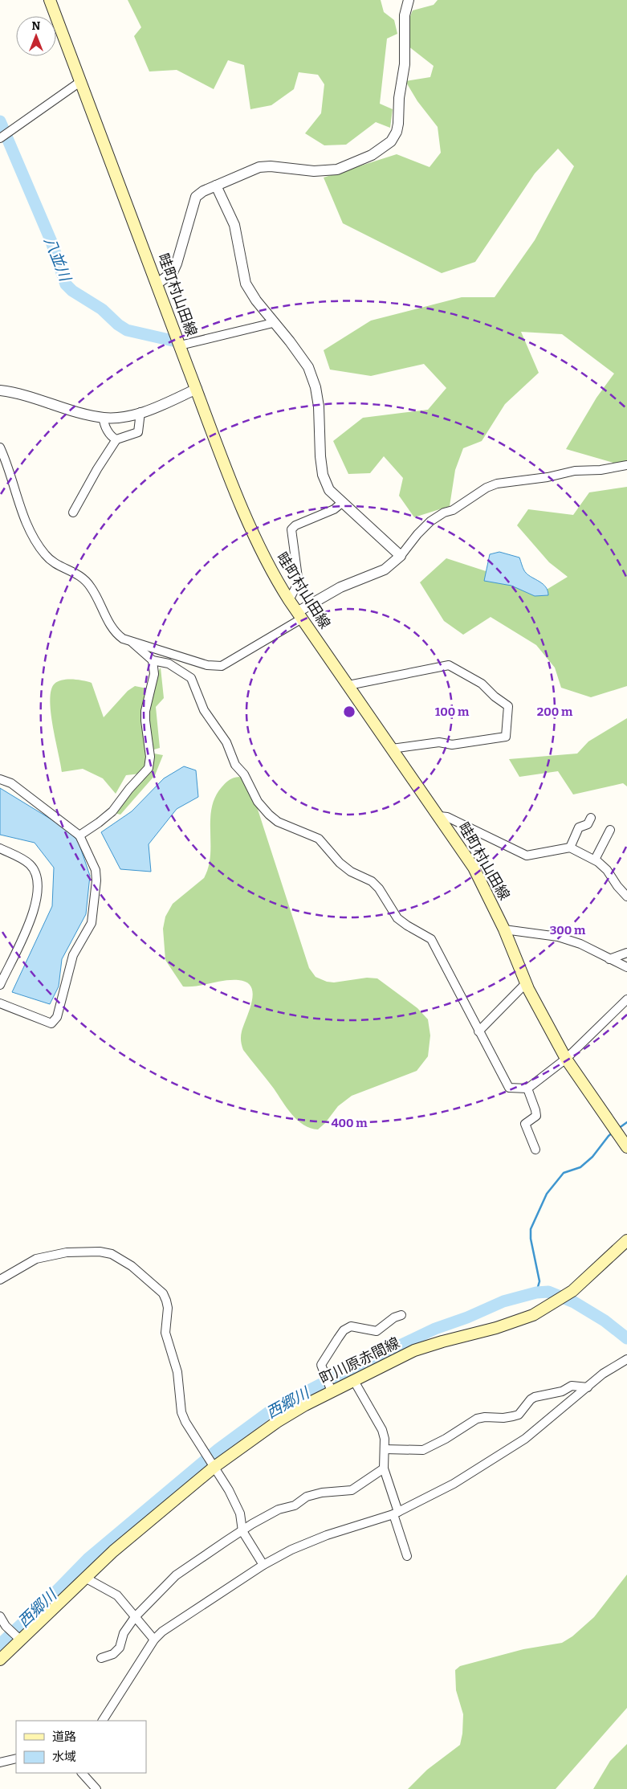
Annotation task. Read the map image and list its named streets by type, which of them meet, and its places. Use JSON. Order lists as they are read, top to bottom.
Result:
{
  "streets": {
    "main road": ["畦町村山田線", "町川原赤間線"]
  },
  "water": ["八並川", "西郷川"],
  "legend": ["道路", "水域"],
  "north": "top",
  "rings": [
    "100 m",
    "200 m",
    "300 m",
    "400 m"
  ]
}
